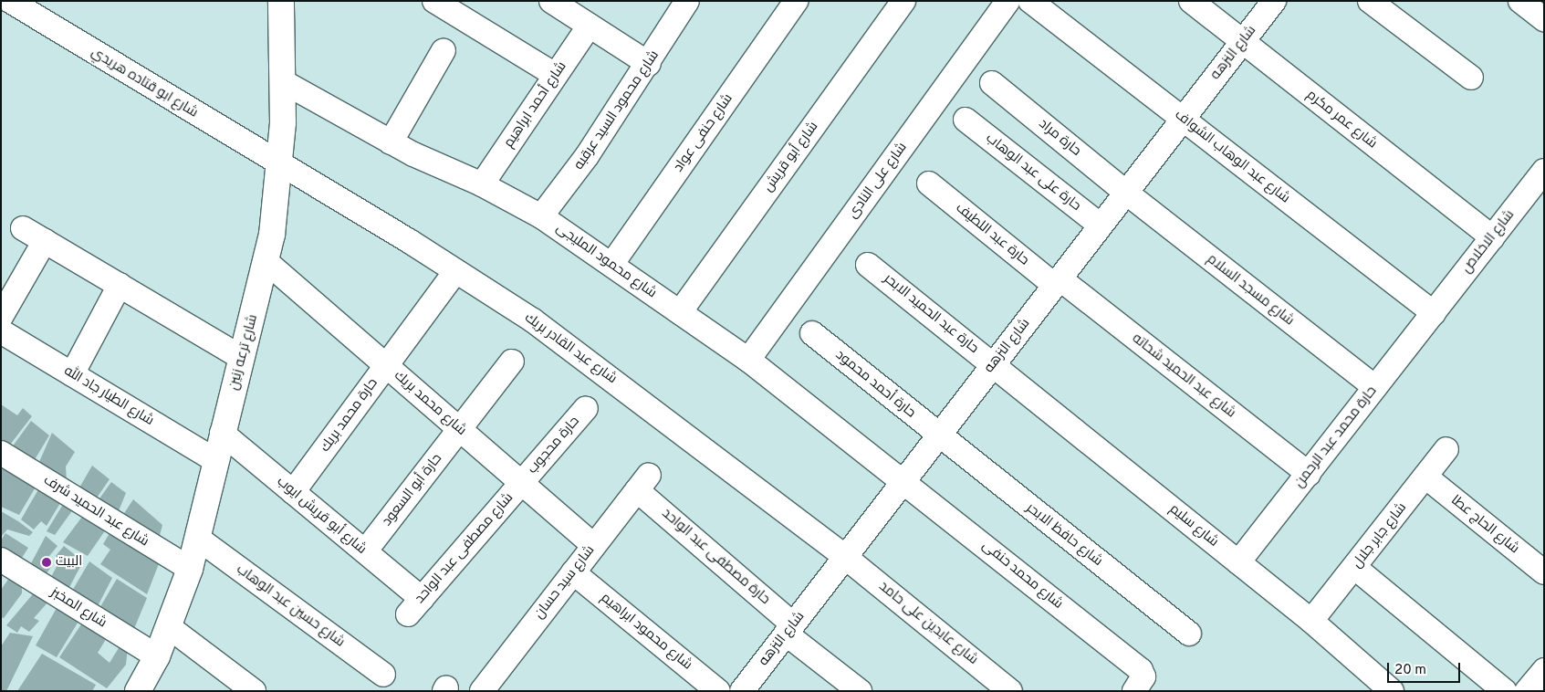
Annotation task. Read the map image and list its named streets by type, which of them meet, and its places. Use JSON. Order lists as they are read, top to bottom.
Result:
{
  "streets": {
    "street": [
      "شارع النزهه",
      "شارع ابو قتاده هريدي",
      "شارع أحمد ابراهيم",
      "شارع محمود السيد عرقبه",
      "شارع عمر مكرم",
      "شارع حنفى عواد",
      "حارة مراد",
      "شارع أبو قريش",
      "شارع عبد الوهاب الشواف",
      "حارة على عبد الوهاب",
      "شارع على النادى",
      "حارة عبد اللطيف",
      "شارع الاخلاص",
      "شارع محمود المليجى",
      "شارع مسجد السلام",
      "حارة عبد الحميد الابحر",
      "شارع عبد القادر بريك",
      "شارع ترعه زنين",
      "شارع عبد الحميد شحاته",
      "حارة أحمد محمود",
      "شارع الطيار جاد الله",
      "شارع محمد بريك",
      "حارة محمد بريك",
      "حارة محمد عبد الرحمن",
      "حارة محجوب",
      "حارة أبو السعود",
      "شارع عبد الحميد شرف",
      "شارع أبو قريش ايوب",
      "شارع الحاج عطا",
      "شارع سليم",
      "شارع حافظ الابحر",
      "شارع جابر جلال",
      "شارع مصطفى عبد الواحد",
      "حارة مصطفى عبد الواحد",
      "شارع محمد حنفى",
      "شارع سيد حسان",
      "شارع حسين عبد الوهاب",
      "شارع المخبز",
      "شارع عابدين على حامد",
      "شارع محمود ابراهيم"
    ]
  },
  "crossings": [
    ["شارع النزهه", "شارع عمر مكرم"],
    ["شارع النزهه", "حارة مراد"],
    ["شارع النزهه", "شارع عبد الوهاب الشواف"],
    ["شارع النزهه", "حارة على عبد الوهاب"],
    ["شارع النزهه", "حارة عبد اللطيف"],
    ["شارع النزهه", "شارع محمود المليجى"],
    ["شارع النزهه", "شارع مسجد السلام"],
    ["شارع النزهه", "حارة عبد الحميد الابحر"],
    ["شارع النزهه", "شارع عبد القادر بريك"],
    ["شارع النزهه", "شارع عبد الحميد شحاته"],
    ["شارع النزهه", "حارة أحمد محمود"],
    ["شارع النزهه", "شارع سليم"],
    ["شارع النزهه", "شارع حافظ الابحر"],
    ["شارع النزهه", "حارة مصطفى عبد الواحد"],
    ["شارع النزهه", "شارع محمد حنفى"],
    ["شارع النزهه", "شارع عابدين على حامد"],
    ["شارع ابو قتاده هريدي", "شارع عبد القادر بريك"],
    ["شارع ابو قتاده هريدي", "شارع ترعه زنين"],
    ["شارع أحمد ابراهيم", "شارع محمود المليجى"],
    ["شارع محمود السيد عرقبه", "شارع محمود المليجى"],
    ["شارع عمر مكرم", "شارع الاخلاص"],
    ["شارع حنفى عواد", "شارع محمود المليجى"],
    ["حارة مراد", "شارع مسجد السلام"],
    ["شارع أبو قريش", "شارع محمود المليجى"],
    ["شارع عبد الوهاب الشواف", "شارع الاخلاص"],
    ["شارع عبد الوهاب الشواف", "حارة محمد عبد الرحمن"],
    ["شارع على النادى", "شارع محمود المليجى"],
    ["حارة عبد اللطيف", "شارع عبد الحميد شحاته"],
    ["شارع الاخلاص", "حارة محمد عبد الرحمن"],
    ["شارع محمود المليجى", "شارع ترعه زنين"],
    ["شارع محمود المليجى", "شارع محمد حنفى"],
    ["شارع مسجد السلام", "حارة محمد عبد الرحمن"],
    ["حارة عبد الحميد الابحر", "شارع سليم"],
    ["شارع عبد القادر بريك", "شارع ترعه زنين"],
    ["شارع عبد القادر بريك", "حارة محمد بريك"],
    ["شارع عبد القادر بريك", "شارع عابدين على حامد"],
    ["شارع ترعه زنين", "شارع الطيار جاد الله"],
    ["شارع ترعه زنين", "شارع محمد بريك"],
    ["شارع ترعه زنين", "شارع عبد الحميد شرف"],
    ["شارع ترعه زنين", "شارع أبو قريش ايوب"],
    ["شارع ترعه زنين", "شارع حسين عبد الوهاب"],
    ["شارع ترعه زنين", "شارع المخبز"],
    ["شارع عبد الحميد شحاته", "حارة محمد عبد الرحمن"],
    ["حارة أحمد محمود", "شارع حافظ الابحر"],
    ["شارع محمد بريك", "حارة محمد بريك"],
    ["شارع محمد بريك", "حارة محجوب"],
    ["شارع محمد بريك", "حارة أبو السعود"],
    ["شارع محمد بريك", "شارع مصطفى عبد الواحد"],
    ["شارع محمد بريك", "شارع سيد حسان"],
    ["حارة محمد بريك", "شارع أبو قريش ايوب"],
    ["حارة محمد عبد الرحمن", "شارع سليم"],
    ["حارة محجوب", "شارع مصطفى عبد الواحد"],
    ["حارة أبو السعود", "شارع أبو قريش ايوب"],
    ["شارع أبو قريش ايوب", "شارع مصطفى عبد الواحد"],
    ["شارع الحاج عطا", "شارع جابر جلال"],
    ["شارع سليم", "شارع جابر جلال"],
    ["حارة مصطفى عبد الواحد", "شارع سيد حسان"],
    ["شارع سيد حسان", "شارع محمود ابراهيم"]
  ],
  "places": ["البيت"],
  "scale_bar": "20 m"
}
